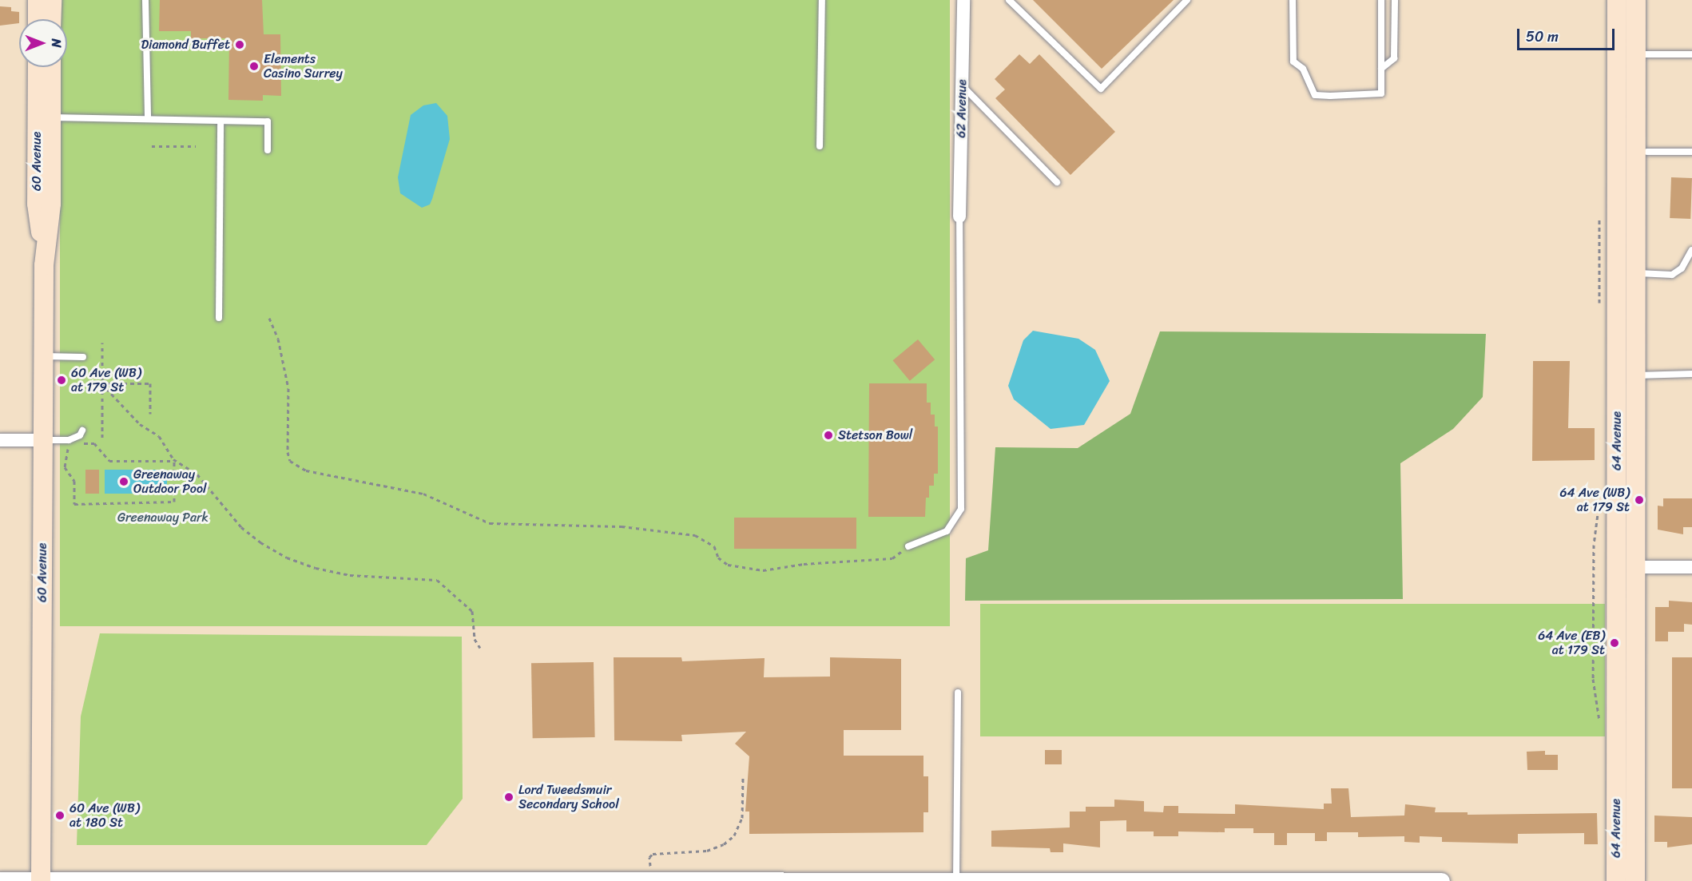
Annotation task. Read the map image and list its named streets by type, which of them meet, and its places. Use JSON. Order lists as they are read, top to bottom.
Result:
{
  "streets": {
    "main road": ["60 Avenue", "64 Avenue"],
    "street": ["62 Avenue"]
  },
  "parks": ["Greenaway Park"],
  "places": [
    "Diamond Buffet",
    "Elements Casino Surrey",
    "60 Ave (WB) at 179 St",
    "Stetson Bowl",
    "Greenaway Outdoor Pool",
    "64 Ave (WB) at 179 St",
    "64 Ave (EB) at 179 St",
    "Lord Tweedsmuir Secondary School",
    "60 Ave (WB) at 180 St"
  ],
  "scale_bar": "50 m",
  "north": "right"
}
